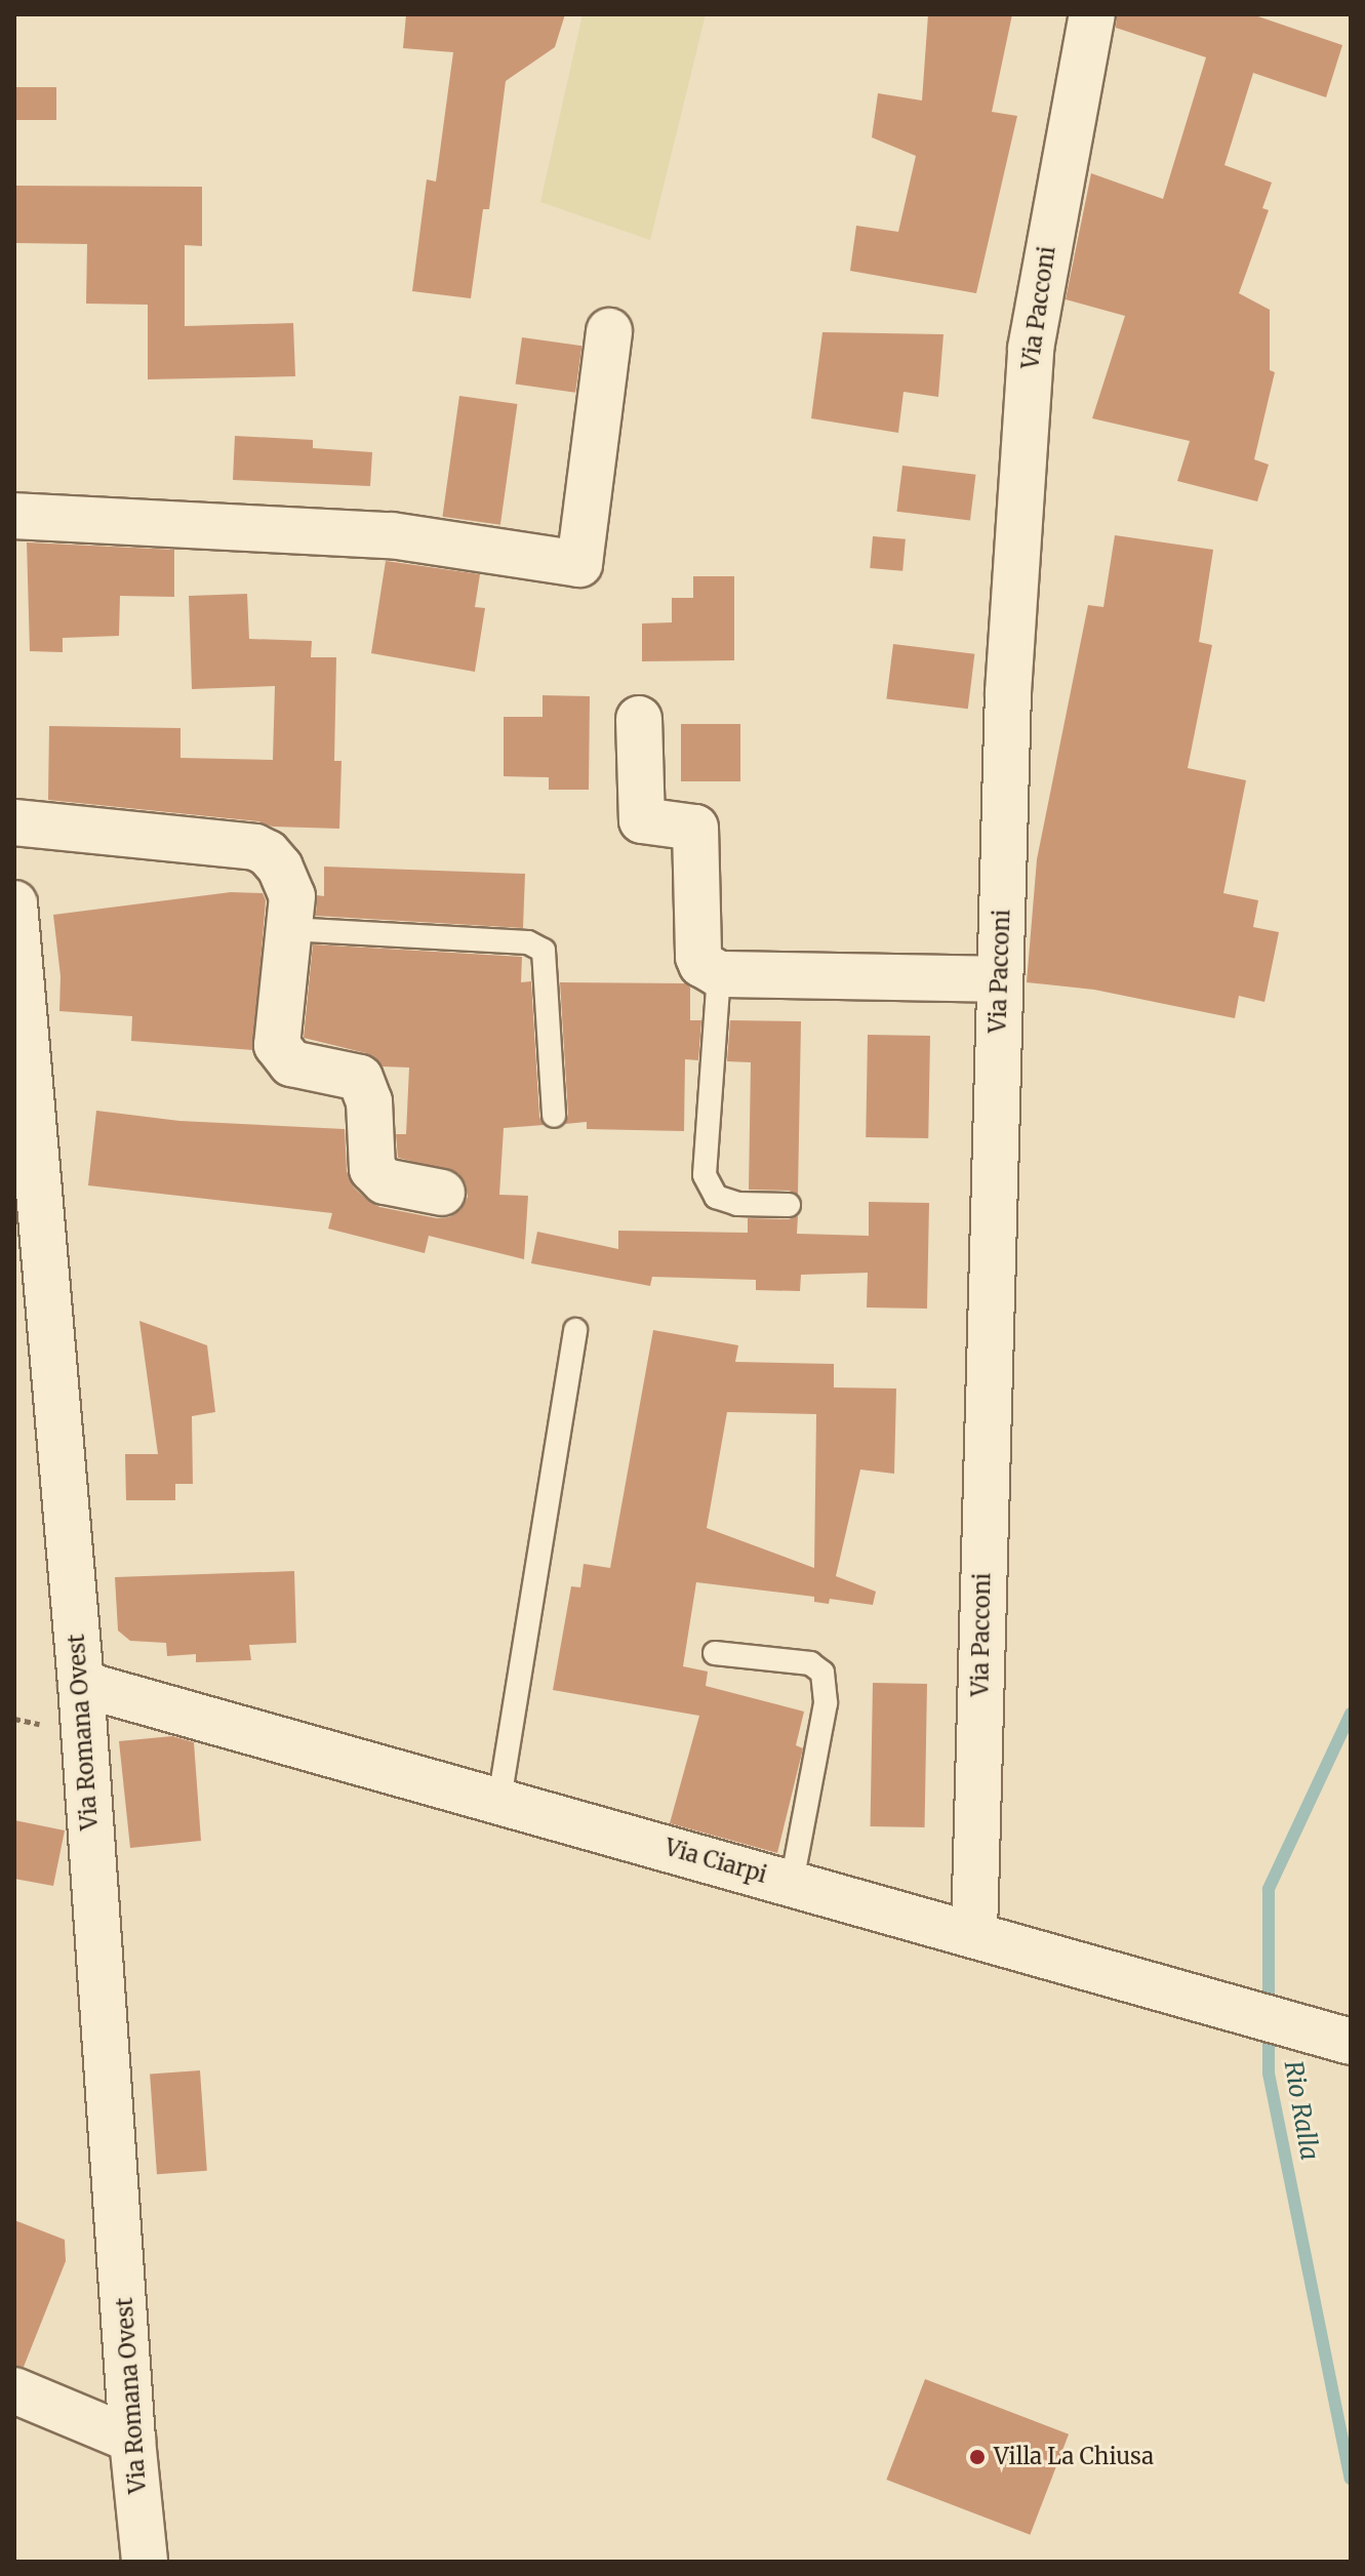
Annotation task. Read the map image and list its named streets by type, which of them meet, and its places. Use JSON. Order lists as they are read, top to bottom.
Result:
{
  "streets": {
    "street": ["Via Pacconi", "Via Romana Ovest", "Via Ciarpi"]
  },
  "crossings": [
    ["Via Pacconi", "Via Ciarpi"],
    ["Via Romana Ovest", "Via Ciarpi"]
  ],
  "water": ["Rio Ralla"],
  "places": ["Villa La Chiusa"]
}
